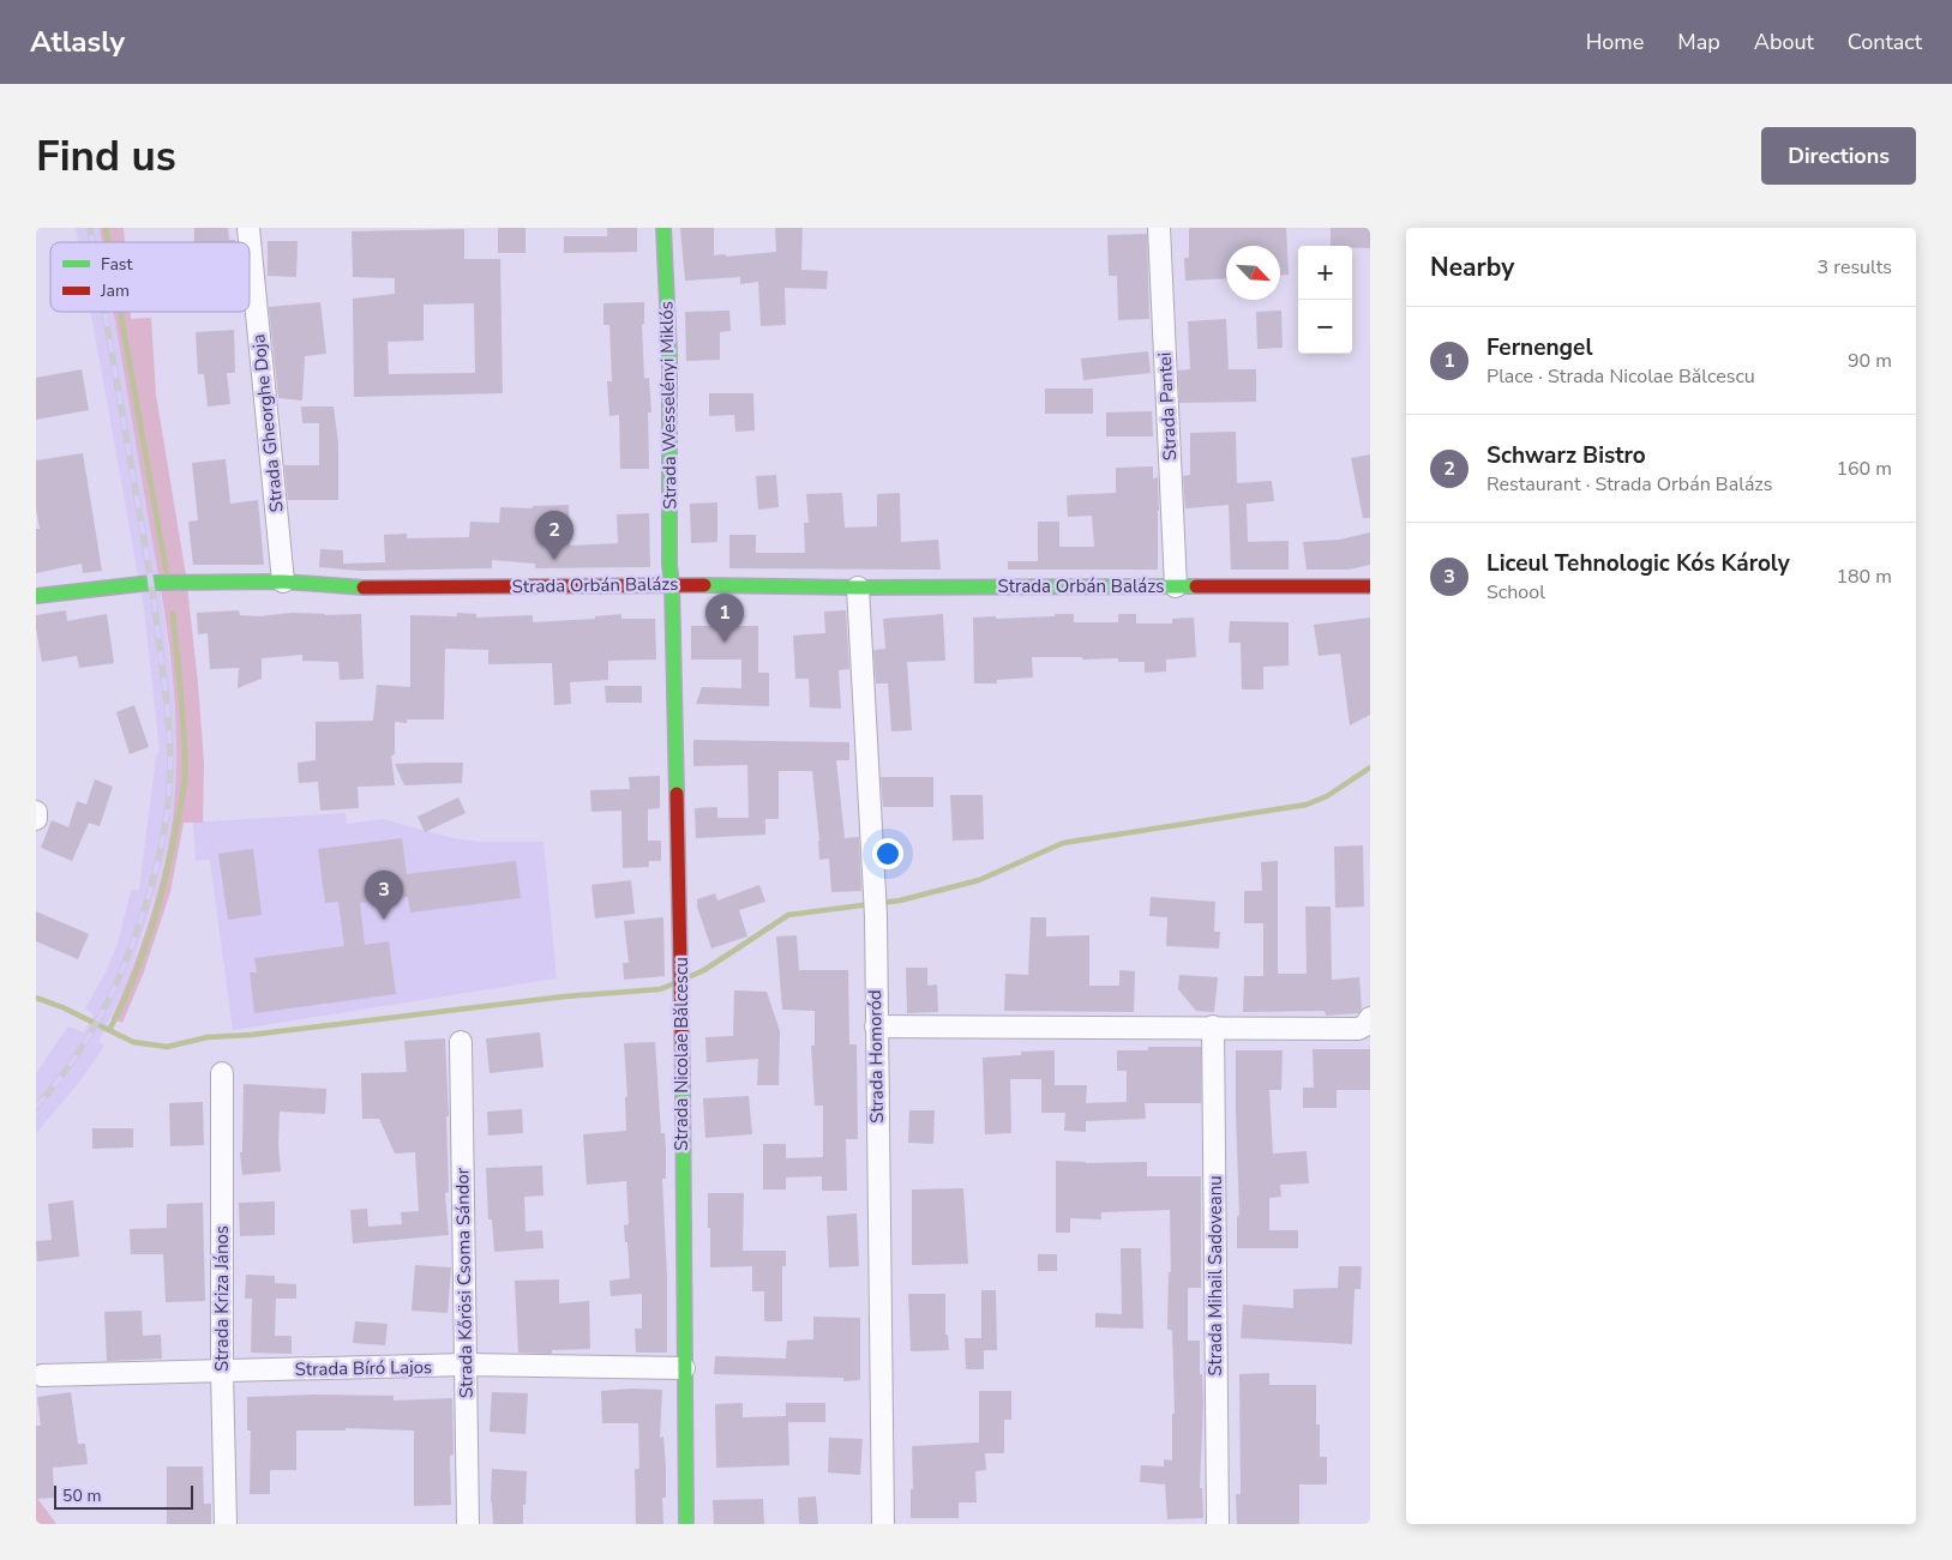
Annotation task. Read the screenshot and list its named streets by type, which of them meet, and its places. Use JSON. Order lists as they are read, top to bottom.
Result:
{
  "streets": {
    "main road": ["Strada Wesselényi Miklós", "Strada Orbán Balázs", "Strada Nicolae Bălcescu"],
    "street": [
      "Strada Pantei",
      "Strada Gheorghe Doja",
      "Strada Homoród",
      "Strada Mihail Sadoveanu",
      "Strada Kőrösi Csoma Sándor",
      "Strada Kriza János",
      "Strada Bíró Lajos"
    ]
  },
  "crossings": [
    ["Strada Wesselényi Miklós", "Strada Orbán Balázs"],
    ["Strada Wesselényi Miklós", "Strada Nicolae Bălcescu"],
    ["Strada Pantei", "Strada Orbán Balázs"],
    ["Strada Gheorghe Doja", "Strada Orbán Balázs"],
    ["Strada Orbán Balázs", "Strada Nicolae Bălcescu"],
    ["Strada Orbán Balázs", "Strada Homoród"],
    ["Strada Nicolae Bălcescu", "Strada Bíró Lajos"],
    ["Strada Kőrösi Csoma Sándor", "Strada Bíró Lajos"],
    ["Strada Kriza János", "Strada Bíró Lajos"]
  ],
  "legend": ["Fast", "Jam"],
  "scale_bar": "50 m",
  "north": "bottom right",
  "page": {
    "header": "Atlasly",
    "nav": [
      "Home",
      "Map",
      "About",
      "Contact"
    ],
    "buttons": "Directions",
    "title": "Find us",
    "heading": ["Nearby", "3 results"],
    "map_buttons": ["+", "−"],
    "list": [
      {
        "mark": "1",
        "name": "Fernengel",
        "note": "Place · Strada Nicolae Bălcescu",
        "value": "90 m"
      },
      {
        "mark": "2",
        "name": "Schwarz Bistro",
        "note": "Restaurant · Strada Orbán Balázs",
        "value": "160 m"
      },
      {
        "mark": "3",
        "name": "Liceul Tehnologic Kós Károly",
        "note": "School",
        "value": "180 m"
      }
    ],
    "pins": ["2", "1", "3"],
    "scale": "50 m"
  }
}
